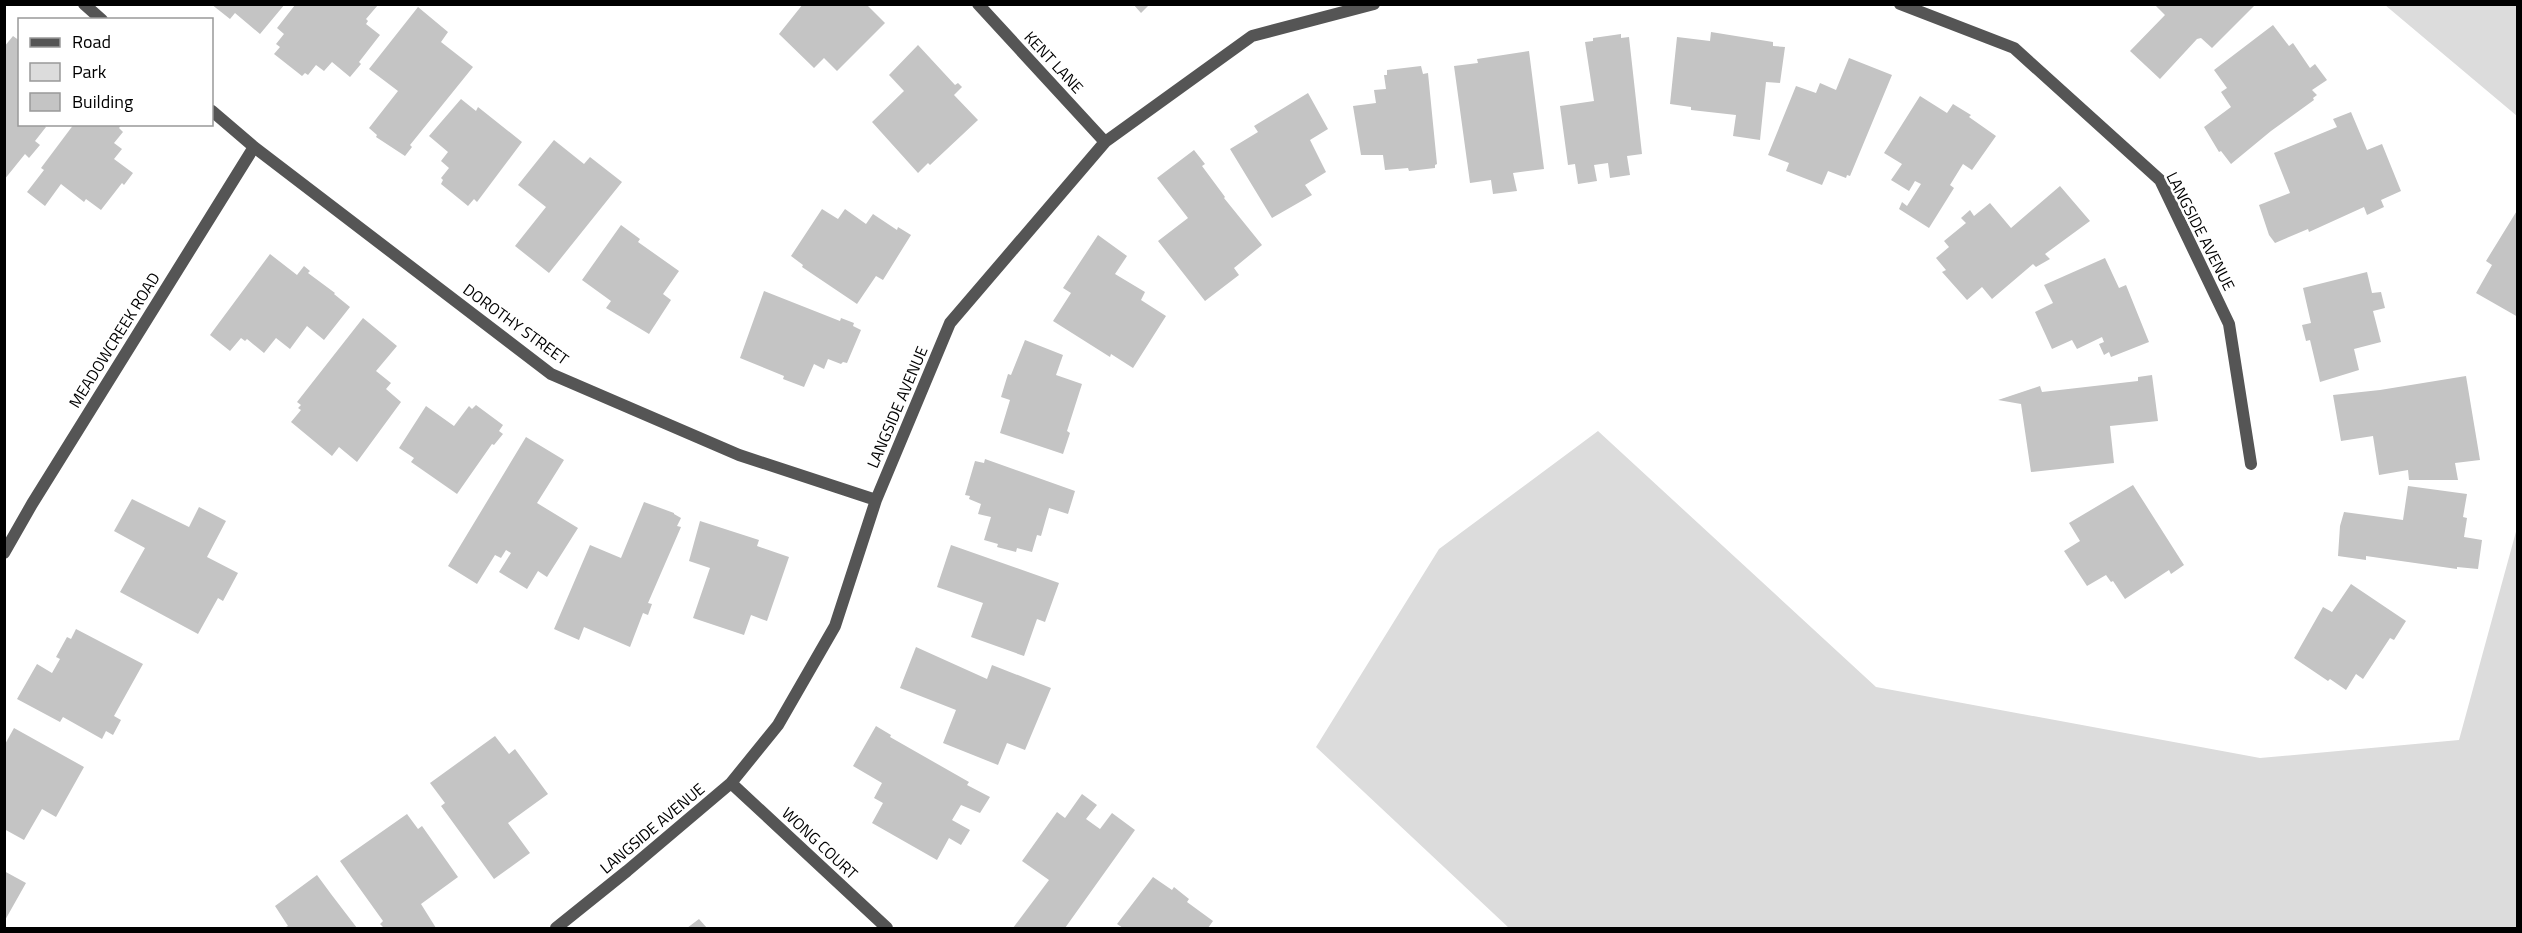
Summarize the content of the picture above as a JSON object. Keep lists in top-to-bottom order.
{
  "streets": {
    "street": [
      "KENT LANE",
      "LANGSIDE AVENUE",
      "DOROTHY STREET",
      "MEADOWCREEK ROAD",
      "WONG COURT"
    ]
  },
  "crossings": [
    ["KENT LANE", "LANGSIDE AVENUE"],
    ["LANGSIDE AVENUE", "DOROTHY STREET"],
    ["LANGSIDE AVENUE", "WONG COURT"],
    ["DOROTHY STREET", "MEADOWCREEK ROAD"]
  ],
  "legend": ["Road", "Park", "Building"]
}
